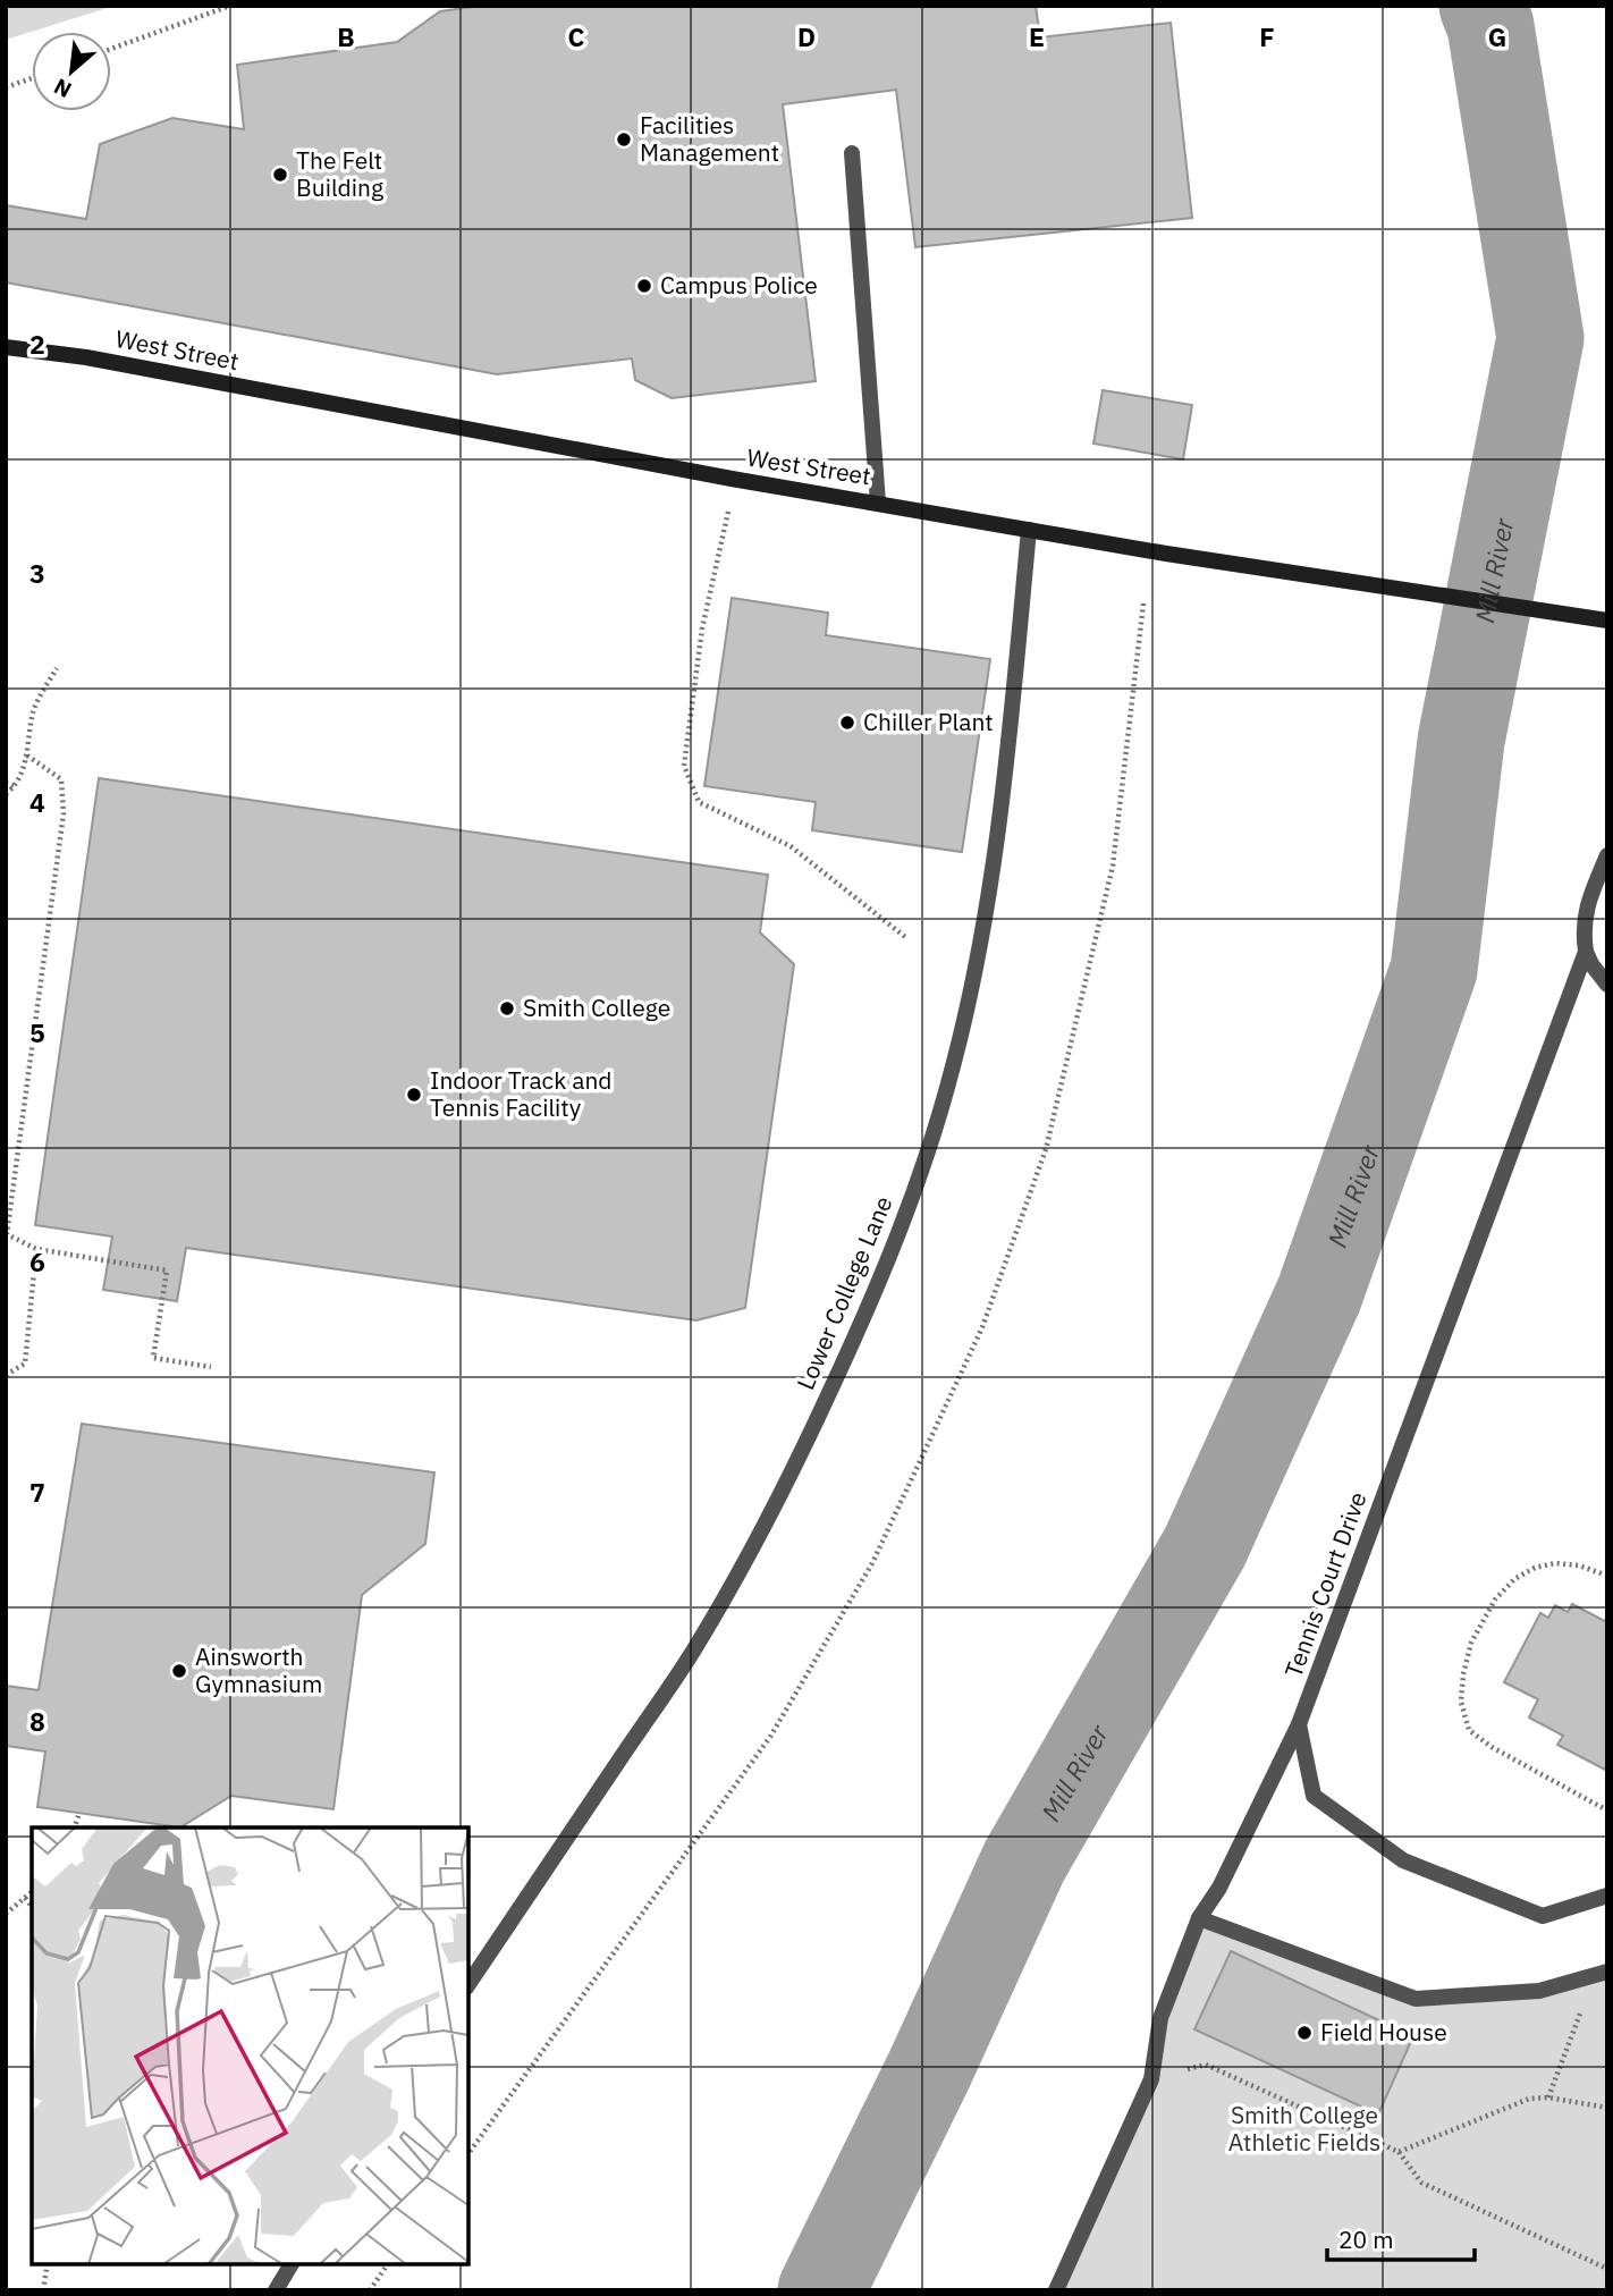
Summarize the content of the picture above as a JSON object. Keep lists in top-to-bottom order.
{
  "streets": {
    "main road": ["West Street"],
    "street": ["Lower College Lane", "Tennis Court Drive"]
  },
  "crossings": [
    ["West Street", "Lower College Lane"]
  ],
  "water": ["Mill River"],
  "parks": ["Smith College Athletic Fields"],
  "places": [
    "Facilities Management",
    "The Felt Building",
    "Campus Police",
    "Chiller Plant",
    "Smith College",
    "Indoor Track and Tennis Facility",
    "Ainsworth Gymnasium",
    "Field House"
  ],
  "scale_bar": "20 m",
  "north": "bottom left",
  "grid": {
    "columns": [
      "B",
      "C",
      "D",
      "E",
      "F",
      "G"
    ],
    "rows": [
      "2",
      "3",
      "4",
      "5",
      "6",
      "7",
      "8"
    ]
  }
}
